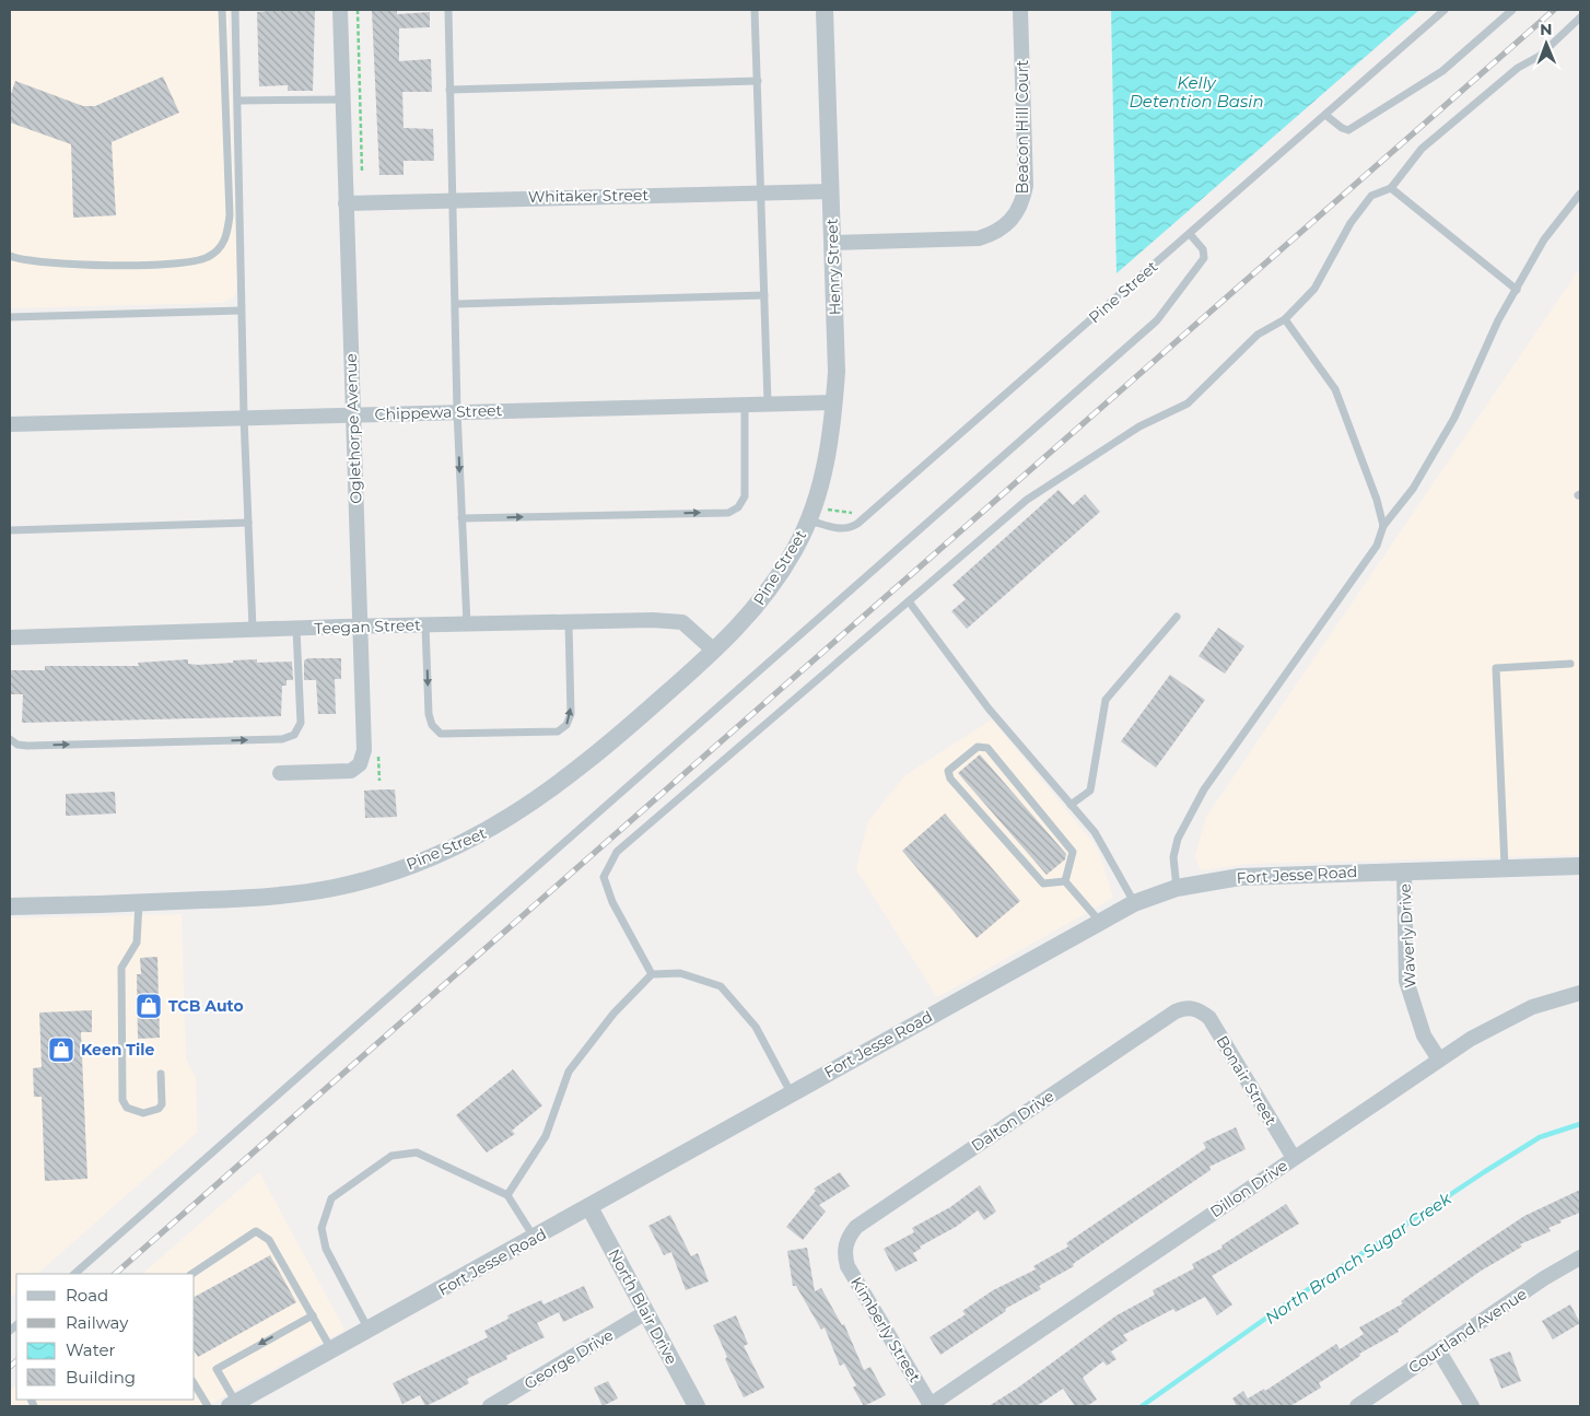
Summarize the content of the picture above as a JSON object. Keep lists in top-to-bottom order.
{
  "streets": {
    "street": [
      "Beacon Hill Court",
      "Whitaker Street",
      "Henry Street",
      "Pine Street",
      "Chippewa Street",
      "Oglethorpe Avenue",
      "Teegan Street",
      "Fort Jesse Road",
      "Waverly Drive",
      "Bonair Street",
      "Dalton Drive",
      "Dillon Drive",
      "North Blair Drive",
      "Kimberly Street",
      "Courtland Avenue",
      "George Drive"
    ]
  },
  "crossings": [
    ["Beacon Hill Court", "Henry Street"],
    ["Whitaker Street", "Henry Street"],
    ["Whitaker Street", "Oglethorpe Avenue"],
    ["Henry Street", "Pine Street"],
    ["Henry Street", "Chippewa Street"],
    ["Pine Street", "Teegan Street"],
    ["Chippewa Street", "Oglethorpe Avenue"],
    ["Oglethorpe Avenue", "Teegan Street"],
    ["Fort Jesse Road", "Waverly Drive"],
    ["Fort Jesse Road", "North Blair Drive"],
    ["Waverly Drive", "Dillon Drive"],
    ["Bonair Street", "Dalton Drive"],
    ["Bonair Street", "Dillon Drive"],
    ["Dalton Drive", "Kimberly Street"],
    ["Dillon Drive", "Kimberly Street"],
    ["North Blair Drive", "George Drive"]
  ],
  "water": ["Kelly Detention Basin", "North Branch Sugar Creek"],
  "places": {
    "shop": ["TCB Auto", "Keen Tile"]
  },
  "legend": [
    "Road",
    "Railway",
    "Water",
    "Building"
  ],
  "north": "top"
}
